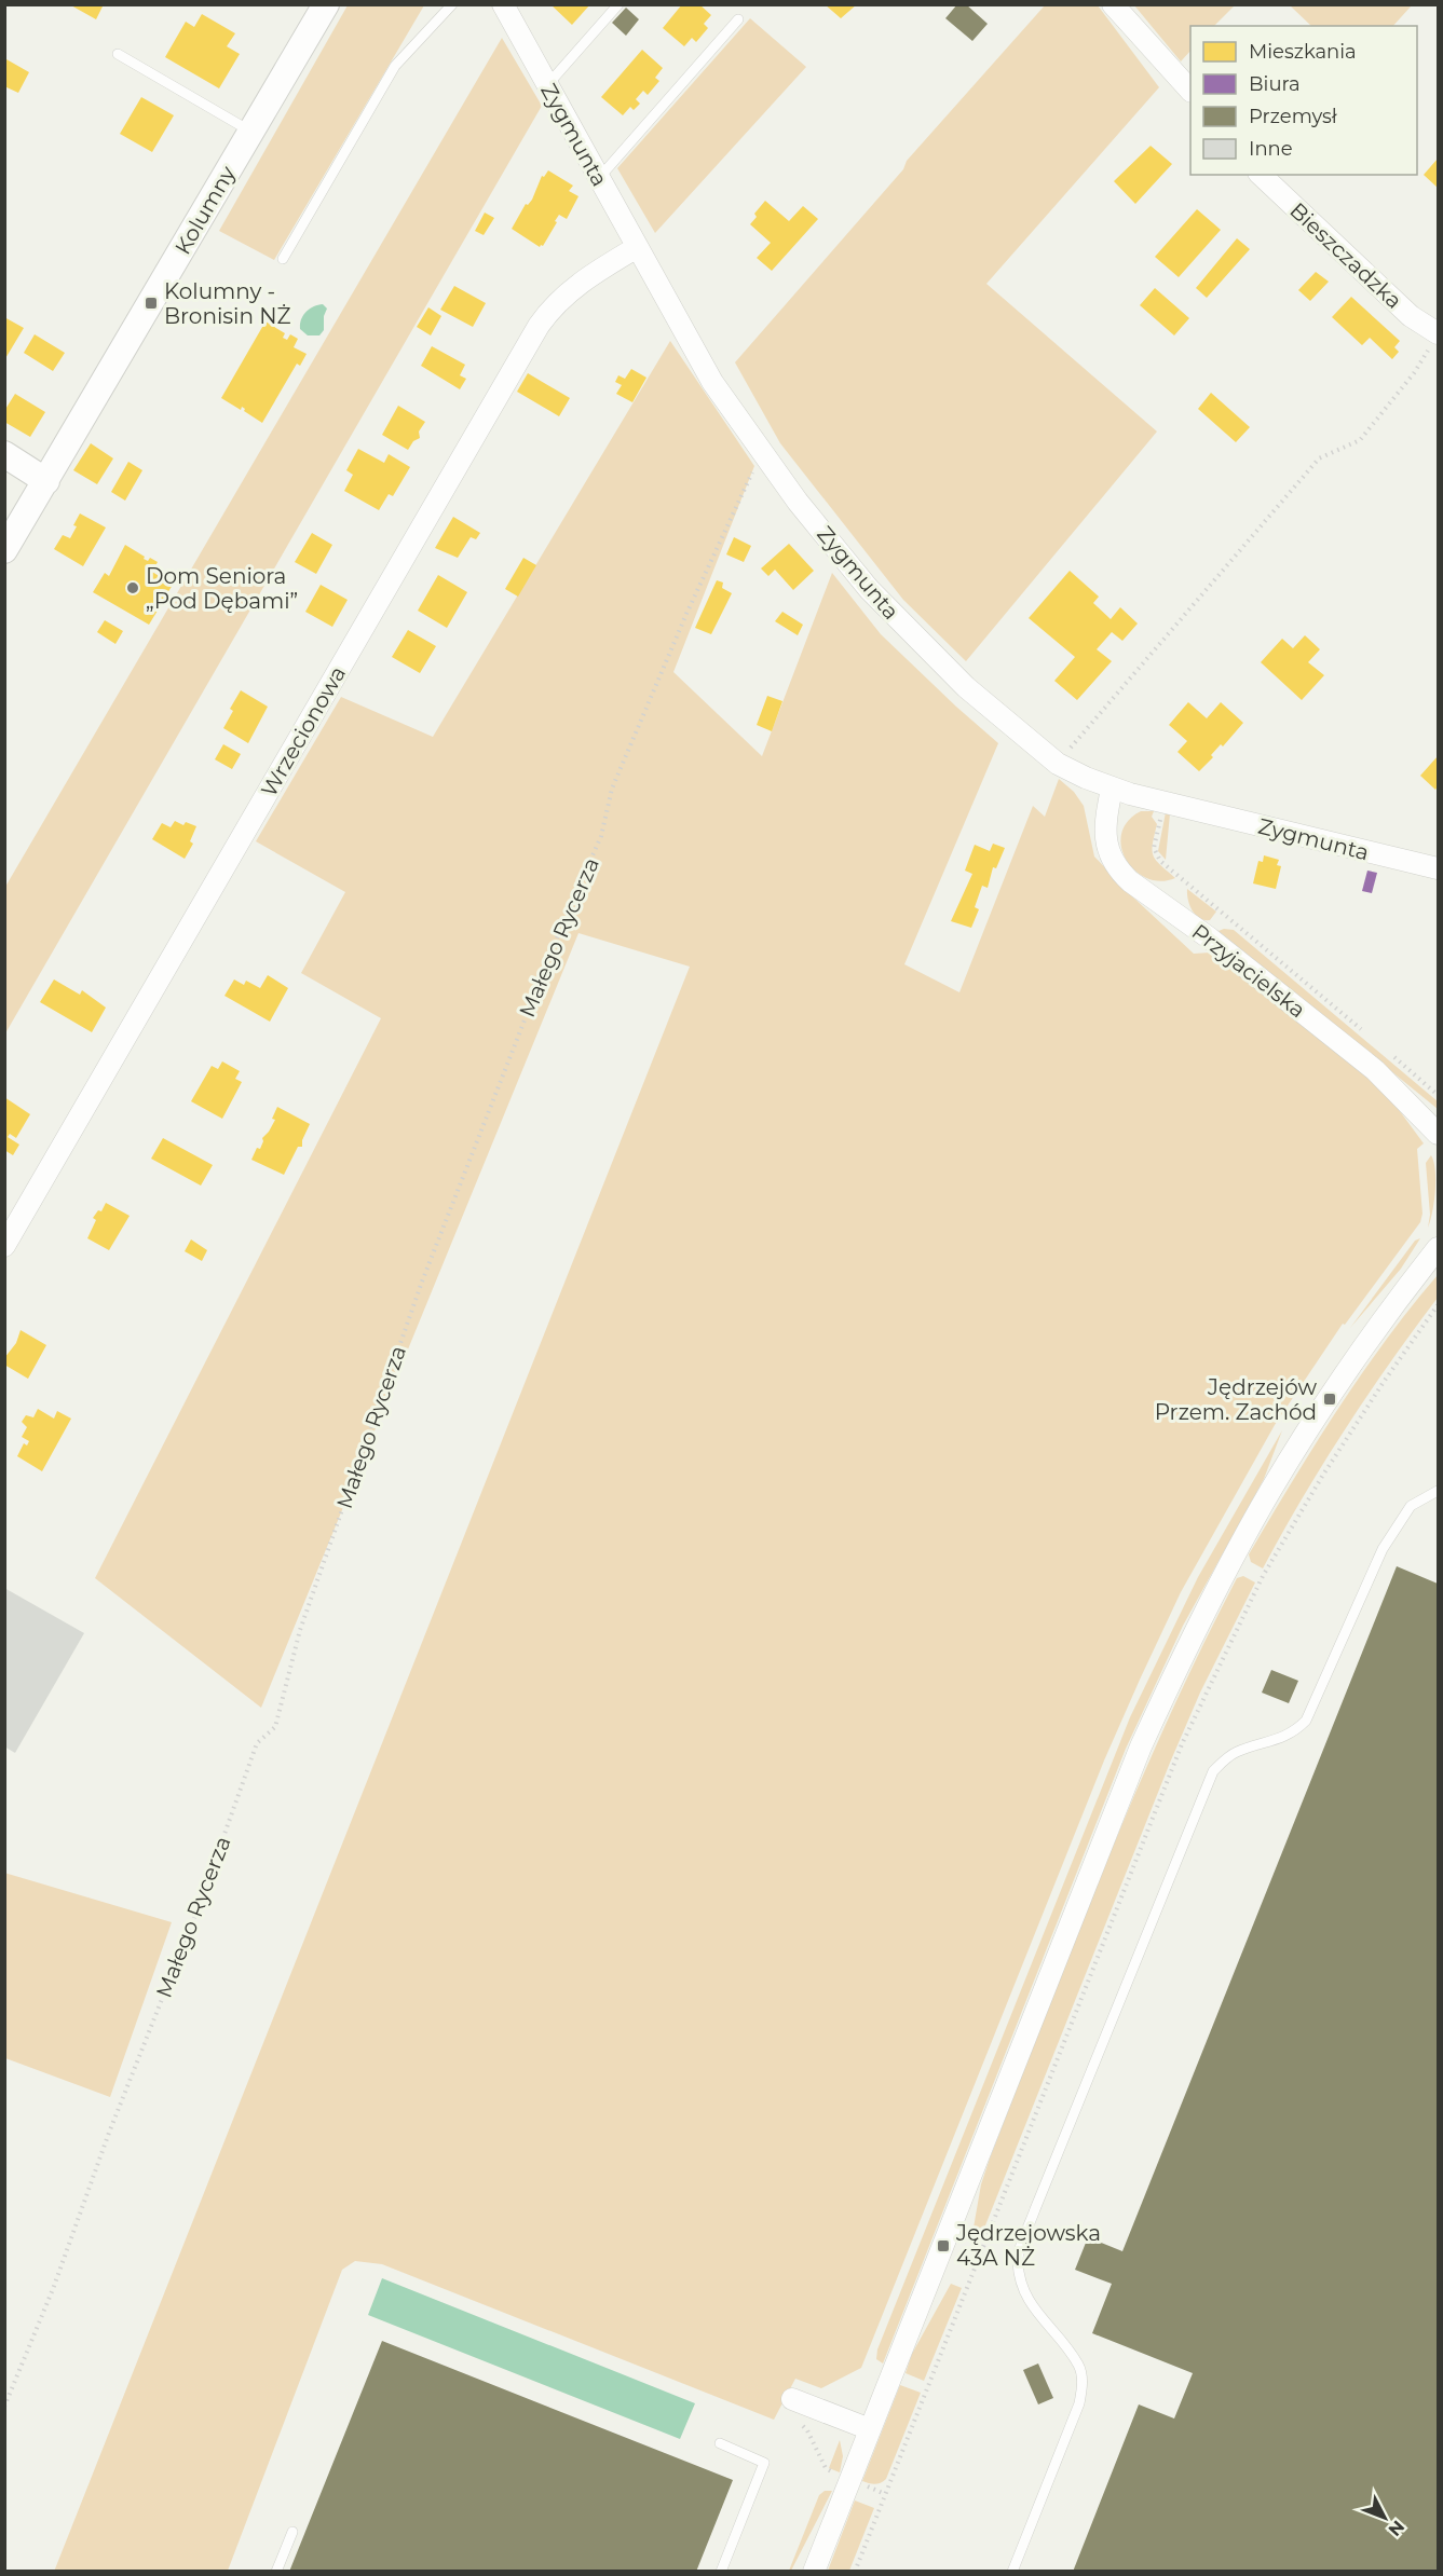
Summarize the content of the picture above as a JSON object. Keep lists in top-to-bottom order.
{
  "streets": {
    "street": [
      "Zygmunta",
      "Kolumny",
      "Bieszczadzka",
      "Wrzecionowa",
      "Przyjacielska"
    ],
    "path": ["Małego Rycerza"]
  },
  "crossings": [
    ["Zygmunta", "Wrzecionowa"],
    ["Zygmunta", "Małego Rycerza"],
    ["Zygmunta", "Przyjacielska"]
  ],
  "places": {
    "transit": ["Kolumny - Bronisin NŻ", "Jędrzejów Przem. Zachód", "Jędrzejowska 43A NŻ"],
    "other": ["Dom Seniora „Pod Dębami”"]
  },
  "legend": [
    "Mieszkania",
    "Biura",
    "Przemysł",
    "Inne"
  ],
  "north": "bottom right"
}
